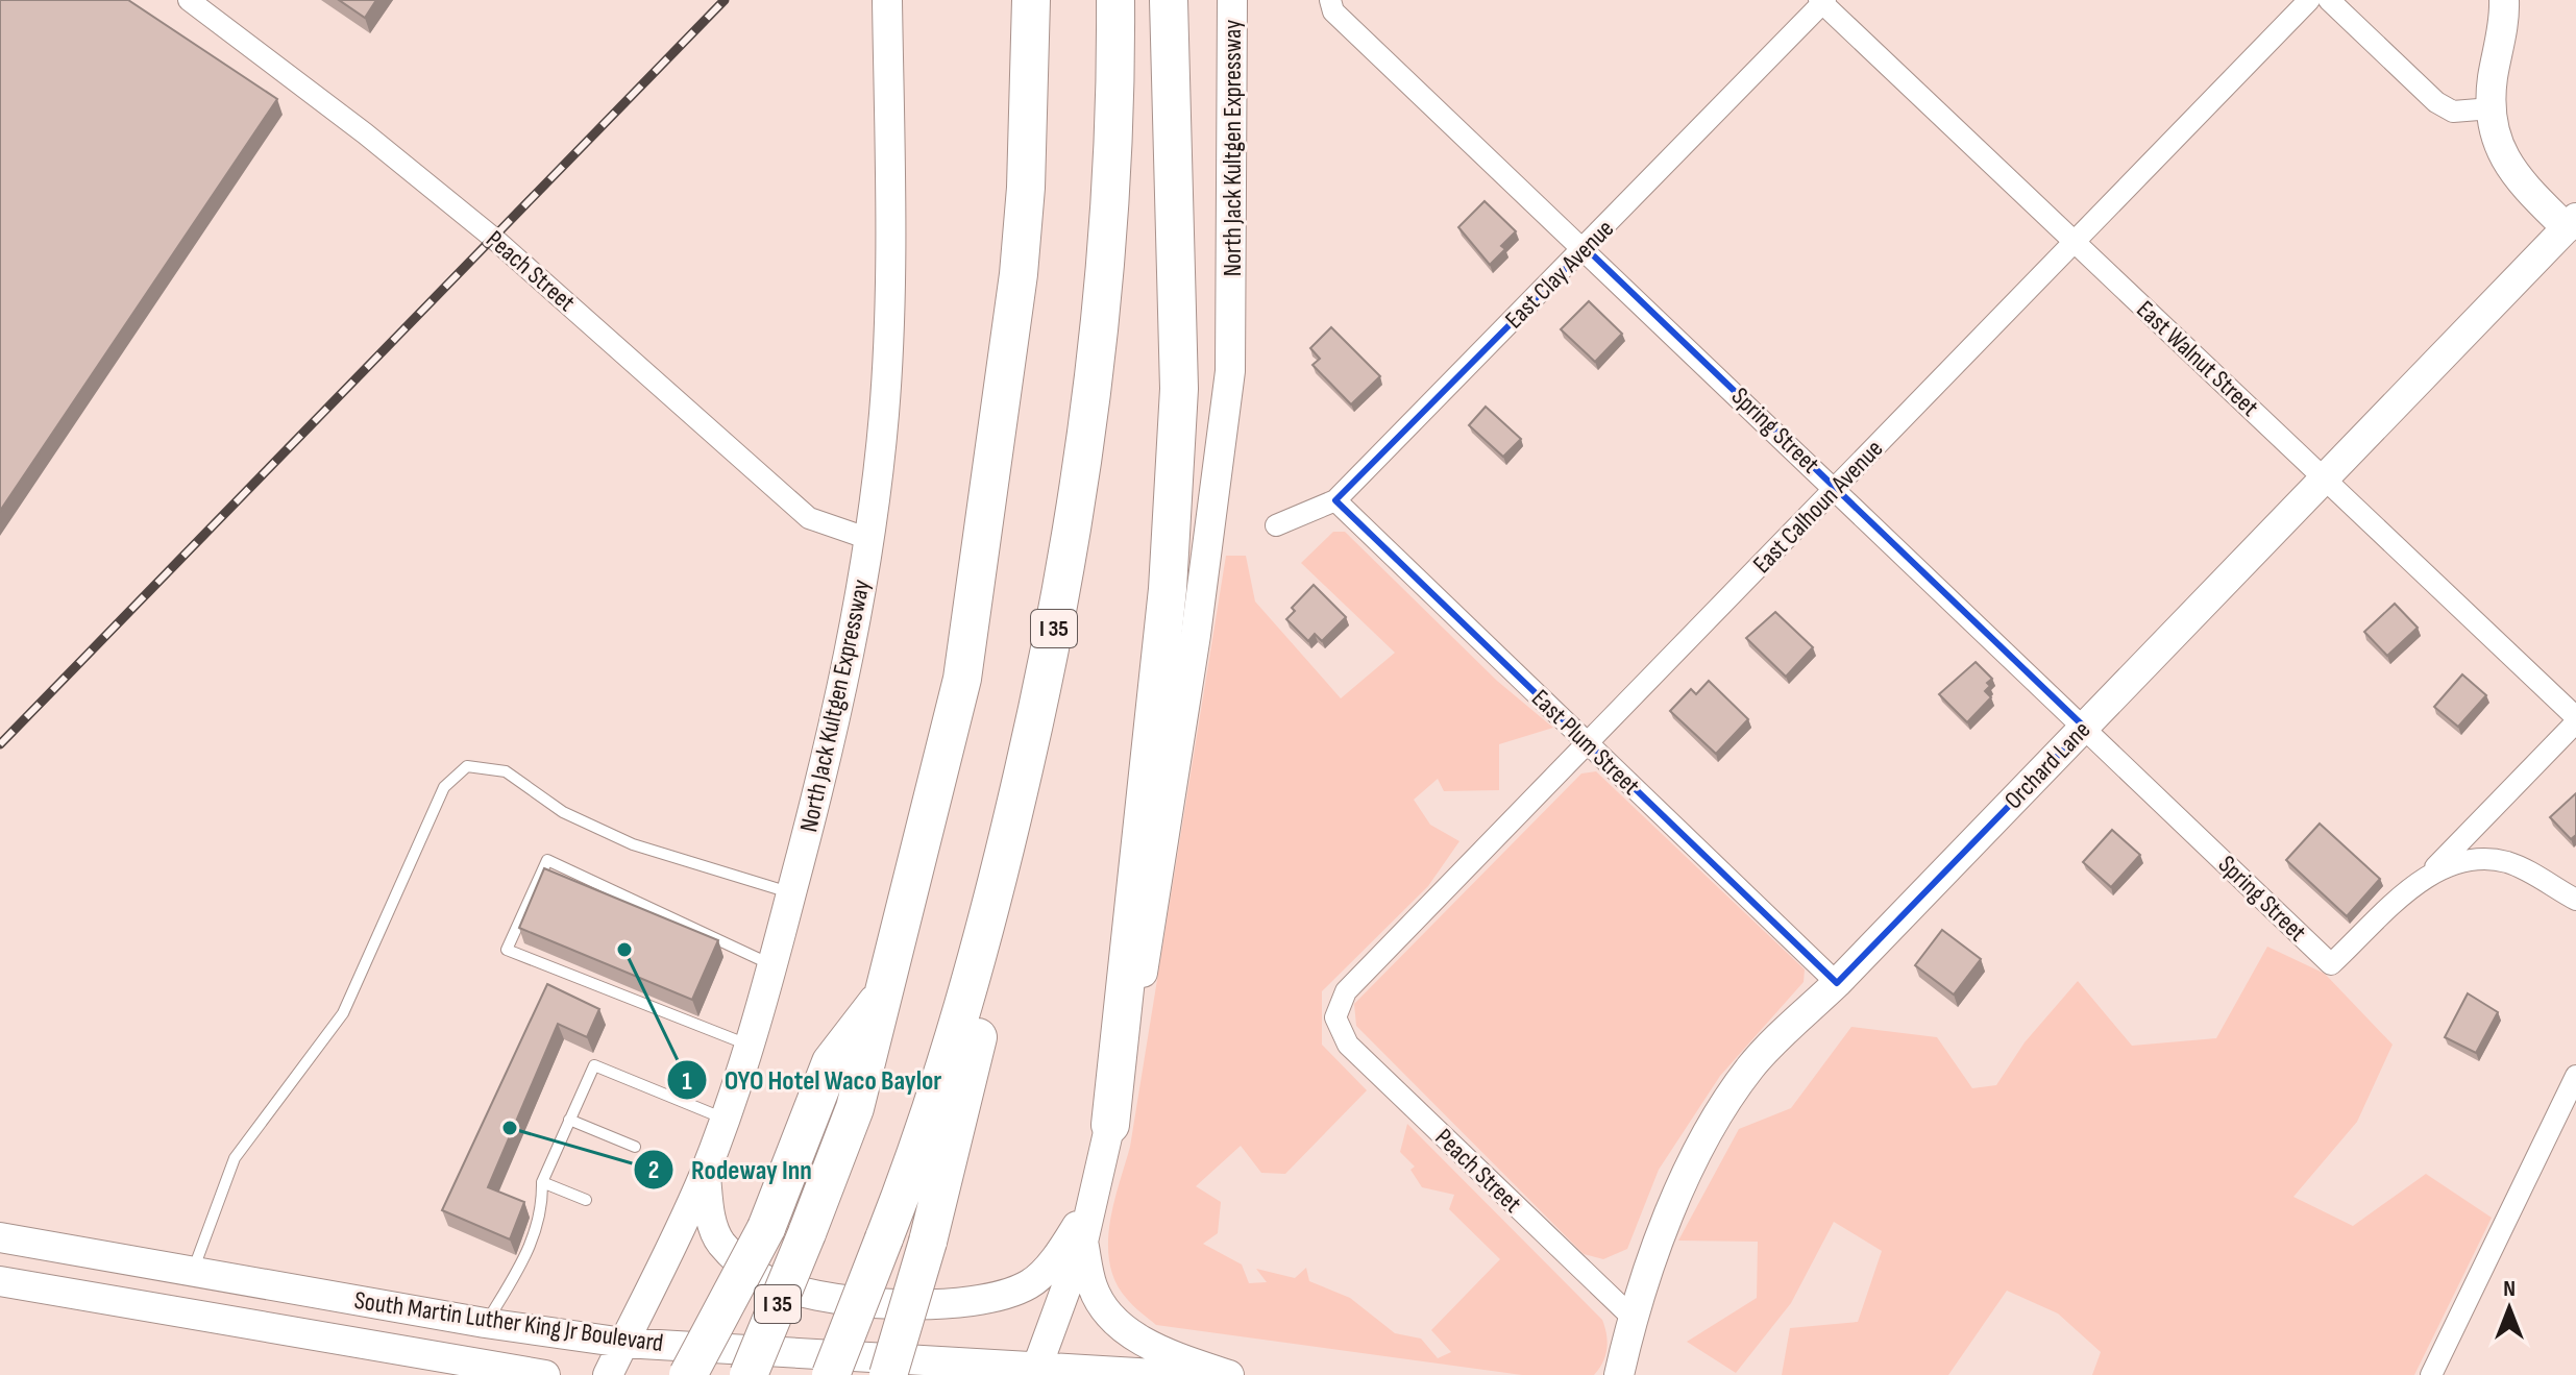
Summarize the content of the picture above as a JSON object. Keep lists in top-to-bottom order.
{
  "streets": {
    "highway": ["I 35"],
    "main road": ["North Jack Kultgen Expressway", "Orchard Lane", "South Martin Luther King Jr Boulevard"],
    "street": [
      "Peach Street",
      "East Clay Avenue",
      "East Walnut Street",
      "Spring Street",
      "East Calhoun Avenue",
      "East Plum Street"
    ]
  },
  "crossings": [
    ["North Jack Kultgen Expressway", "Peach Street"],
    ["North Jack Kultgen Expressway", "South Martin Luther King Jr Boulevard"],
    ["Peach Street", "East Calhoun Avenue"],
    ["Peach Street", "Orchard Lane"],
    ["East Clay Avenue", "East Walnut Street"],
    ["East Clay Avenue", "Spring Street"],
    ["East Clay Avenue", "East Plum Street"],
    ["East Walnut Street", "East Calhoun Avenue"],
    ["East Walnut Street", "Orchard Lane"],
    ["Spring Street", "East Calhoun Avenue"],
    ["Spring Street", "Orchard Lane"],
    ["East Calhoun Avenue", "East Plum Street"],
    ["East Plum Street", "Orchard Lane"]
  ],
  "places": ["OYO Hotel Waco Baylor", "Rodeway Inn"],
  "north": "top"
}
